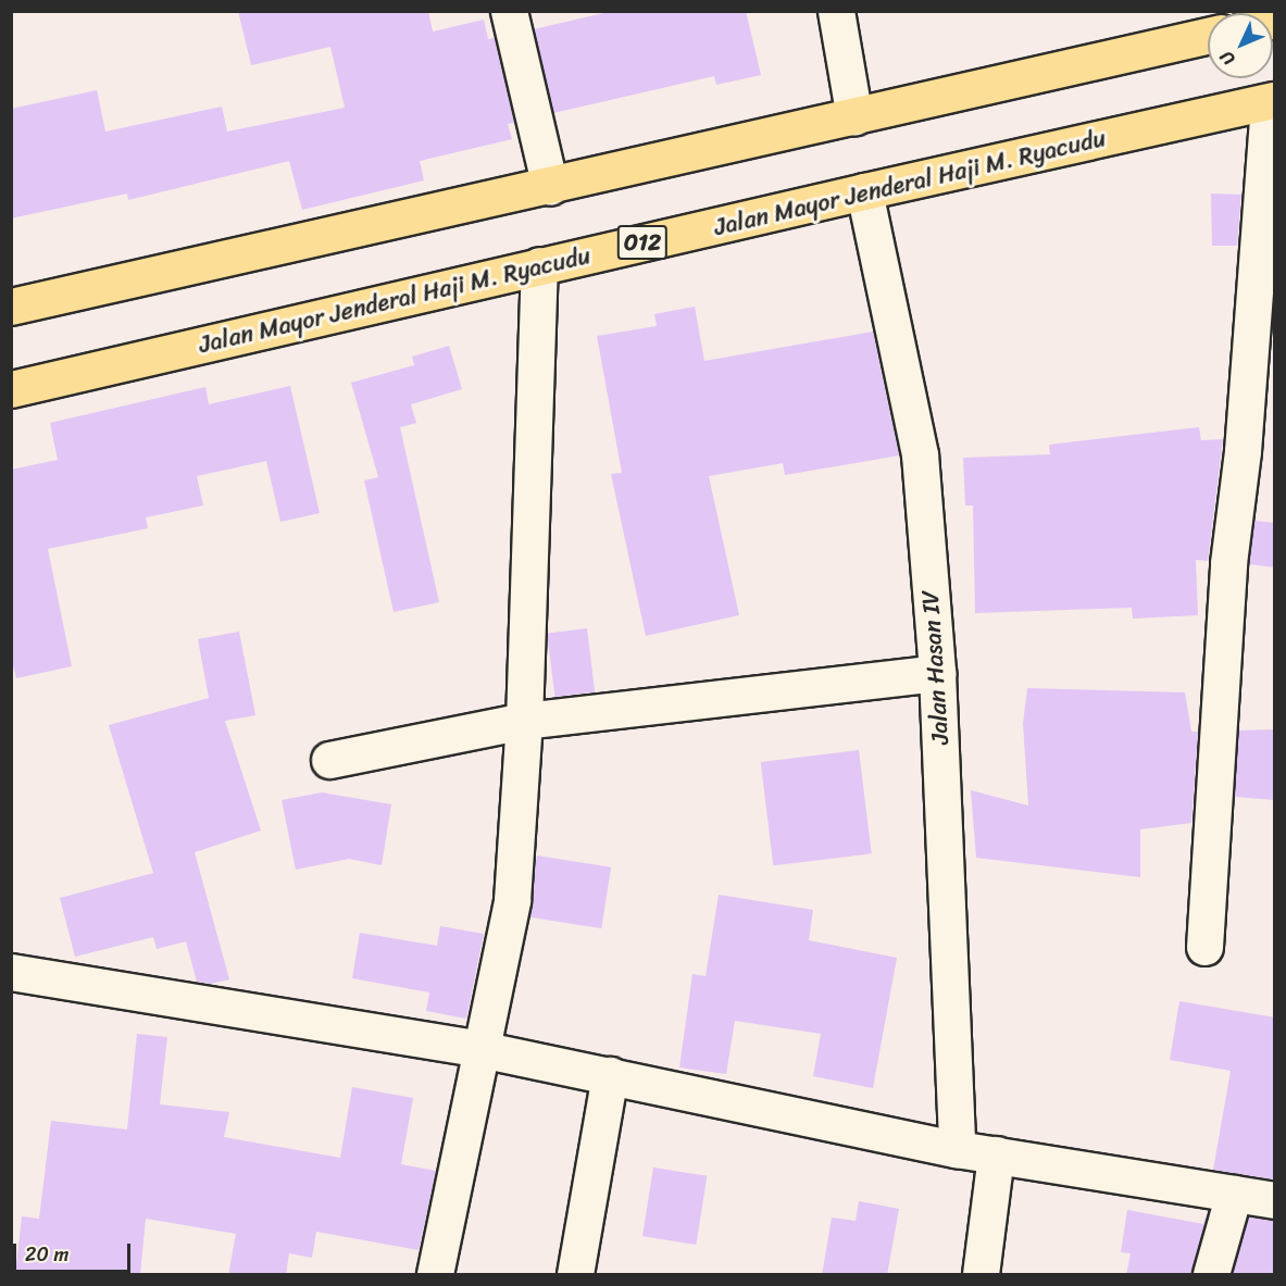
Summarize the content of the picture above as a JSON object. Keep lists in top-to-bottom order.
{
  "streets": {
    "main road": ["Jalan Mayor Jenderal Haji M. Ryacudu", "012"],
    "street": ["Jalan Hasan IV"]
  },
  "crossings": [
    ["Jalan Mayor Jenderal Haji M. Ryacudu", "Jalan Hasan IV"]
  ],
  "scale_bar": "20 m",
  "north": "bottom left"
}
